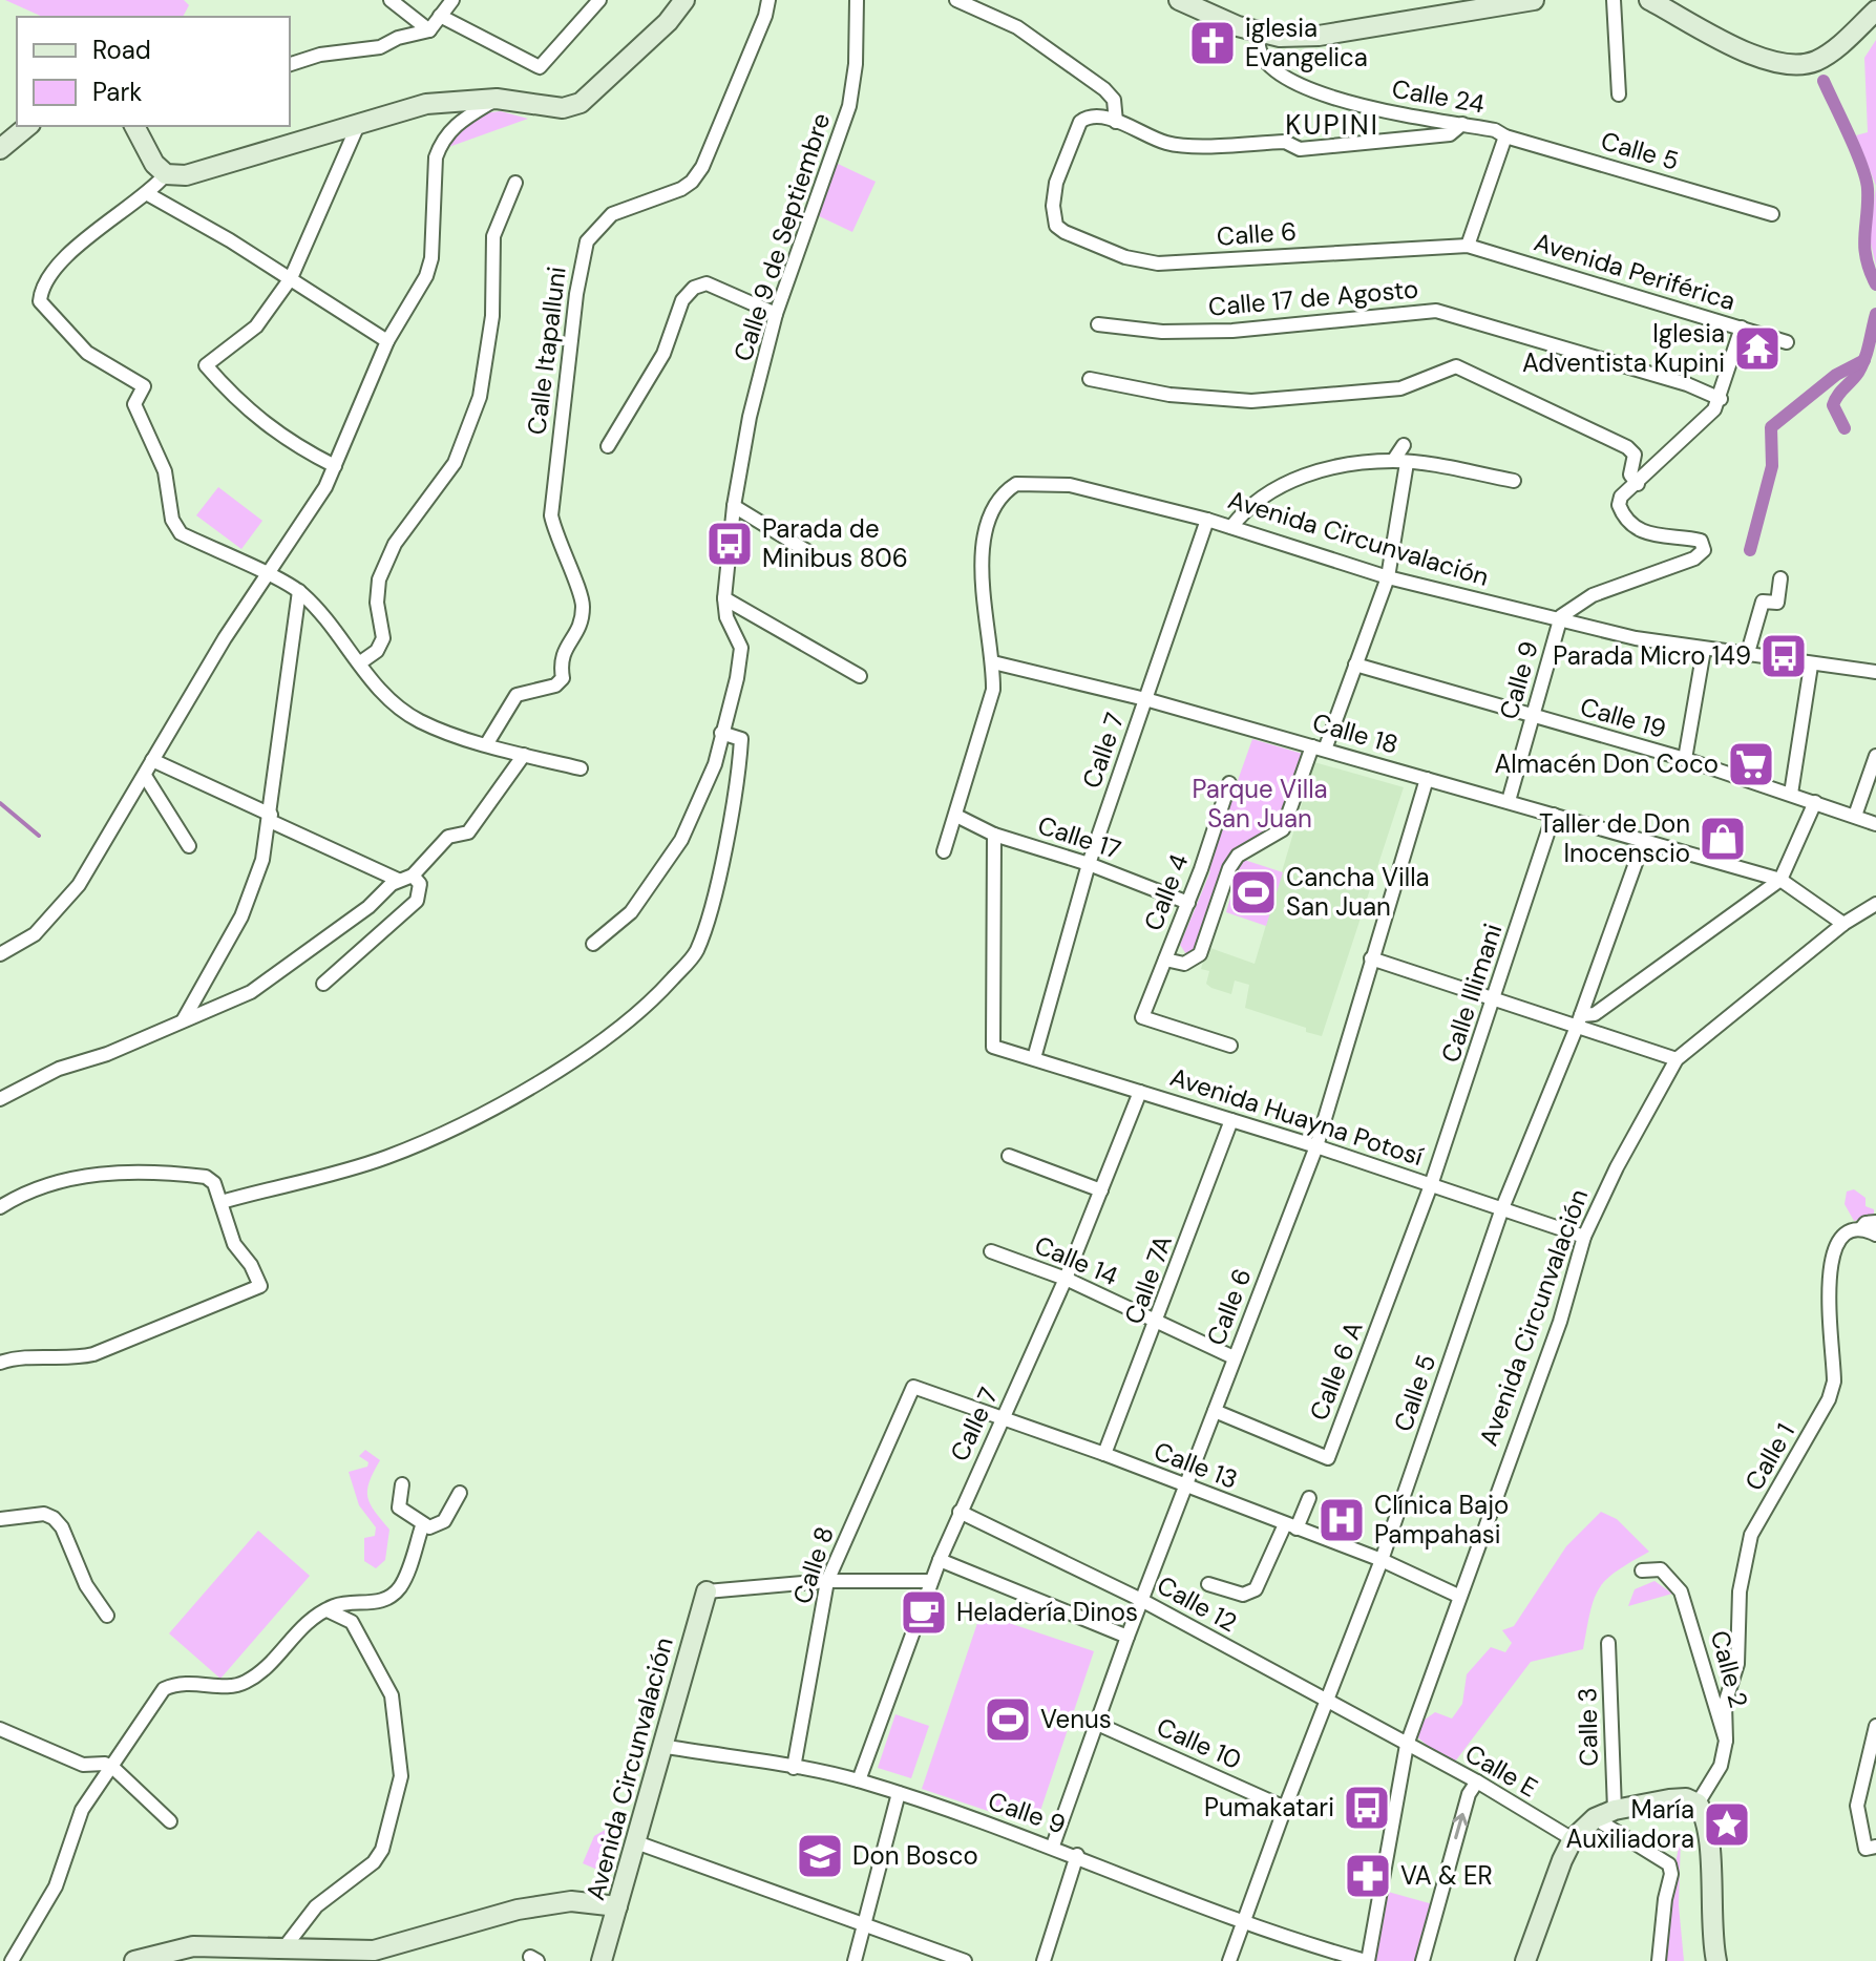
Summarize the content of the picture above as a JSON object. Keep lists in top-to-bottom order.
{
  "streets": {
    "main road": ["Avenida Circunvalación"],
    "street": [
      "Calle 24",
      "Calle 5",
      "Calle 6",
      "Calle 9 de Septiembre",
      "Avenida Periférica",
      "Calle 17 de Agosto",
      "Calle Itapalluni",
      "Calle 9",
      "Calle 19",
      "Calle 18",
      "Calle 7",
      "Calle 17",
      "Calle 4",
      "Calle Illimani",
      "Avenida Huayna Potosí",
      "Calle 14",
      "Calle 7A",
      "Calle 6 A",
      "Calle 1",
      "Calle 13",
      "Calle 8",
      "Calle 12",
      "Calle 2",
      "Calle 3",
      "Calle 10",
      "Calle E"
    ]
  },
  "crossings": [
    ["Calle 24", "Calle 5"],
    ["Calle 5", "Calle 9"],
    ["Calle 5", "Calle 18"],
    ["Calle 5", "Avenida Huayna Potosí"],
    ["Calle 5", "Calle 13"],
    ["Calle 5", "Calle 12"],
    ["Calle 5", "Calle 10"],
    ["Calle 6", "Avenida Periférica"],
    ["Calle 6", "Calle 9"],
    ["Calle 6", "Calle 18"],
    ["Calle 6", "Avenida Huayna Potosí"],
    ["Calle 6", "Calle 14"],
    ["Calle 6", "Calle 6 A"],
    ["Calle 6", "Calle 13"],
    ["Calle 6", "Calle 12"],
    ["Calle 6", "Calle 10"],
    ["Avenida Circunvalación", "Calle 9"],
    ["Avenida Circunvalación", "Calle 18"],
    ["Avenida Circunvalación", "Avenida Huayna Potosí"],
    ["Avenida Circunvalación", "Calle 13"],
    ["Avenida Circunvalación", "Calle 12"],
    ["Avenida Circunvalación", "Calle E"],
    ["Calle 9", "Calle 19"],
    ["Calle 9", "Calle 18"],
    ["Calle 9", "Calle 7"],
    ["Calle 9", "Calle 8"],
    ["Calle 18", "Calle 7"],
    ["Calle 18", "Calle Illimani"],
    ["Calle 7", "Calle 17"],
    ["Calle 7", "Avenida Huayna Potosí"],
    ["Calle 7", "Calle 14"],
    ["Calle 7", "Calle 13"],
    ["Calle 7", "Calle 12"],
    ["Calle 17", "Calle 4"],
    ["Calle 17", "Avenida Huayna Potosí"],
    ["Calle Illimani", "Avenida Huayna Potosí"],
    ["Calle Illimani", "Calle 6 A"],
    ["Avenida Huayna Potosí", "Calle 7A"],
    ["Avenida Huayna Potosí", "Calle 6 A"],
    ["Calle 14", "Calle 7A"],
    ["Calle 7A", "Calle 13"],
    ["Calle 1", "Calle 2"],
    ["Calle 13", "Calle 8"],
    ["Calle 12", "Calle E"]
  ],
  "districts": ["KUPINI"],
  "parks": ["Parque Villa San Juan"],
  "places": {
    "church": ["iglesia Evangelica"],
    "temple": ["Iglesia Adventista Kupini"],
    "bus stop": ["Parada de Minibus 806", "Parada Micro 149", "Pumakatari"],
    "supermarket": ["Almacén Don Coco"],
    "shop": ["Taller de Don Inocenscio"],
    "sports": ["Cancha Villa San Juan", "Venus"],
    "hospital": ["Clínica Bajo Pampahasi"],
    "cafe": ["Heladería Dinos"],
    "place": ["María Auxiliadora"],
    "school or university": ["Don Bosco"],
    "pharmacy": ["VA & ER"]
  },
  "legend": ["Road", "Park"]
}
